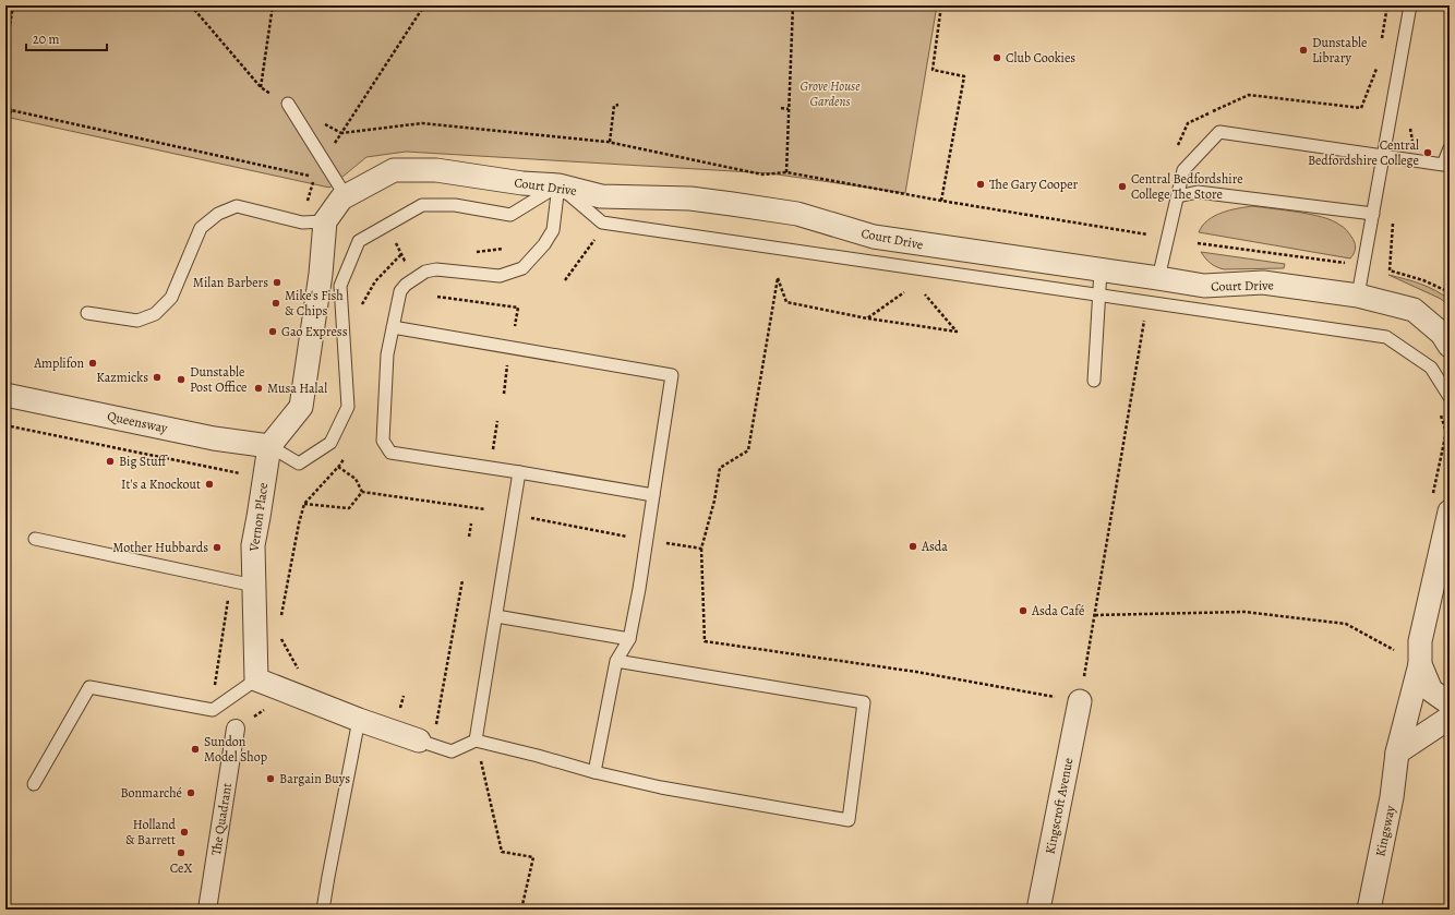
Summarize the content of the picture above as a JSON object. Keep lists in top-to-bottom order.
{
  "streets": {
    "street": [
      "Court Drive",
      "Queensway",
      "Vernon Place",
      "Kingscroft Avenue",
      "The Quadrant",
      "Kingsway"
    ]
  },
  "crossings": [
    ["Queensway", "Vernon Place"]
  ],
  "parks": ["Grove House Gardens"],
  "places": [
    "Dunstable Library",
    "Club Cookies",
    "Central Bedfordshire College",
    "The Gary Cooper",
    "Central Bedfordshire College The Store",
    "Milan Barbers",
    "Mike's Fish & Chips",
    "Gao Express",
    "Amplifon",
    "Kazmicks",
    "Dunstable Post Office",
    "Musa Halal",
    "Big Stuff",
    "It's a Knockout",
    "Asda",
    "Mother Hubbards",
    "Asda Café",
    "Sundon Model Shop",
    "Bargain Buys",
    "Bonmarché",
    "Holland & Barrett",
    "CeX"
  ],
  "scale_bar": "20 m"
}
